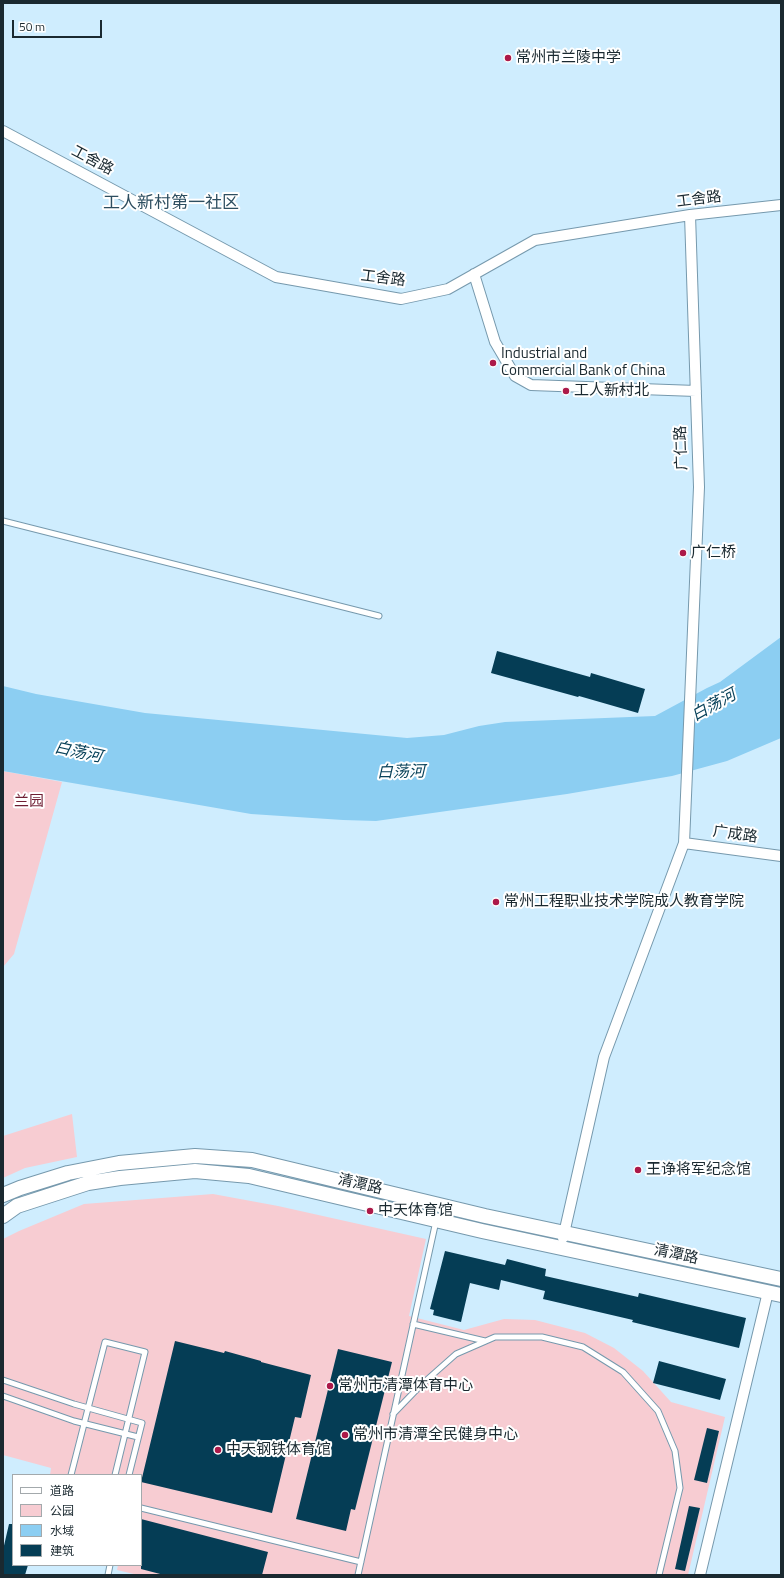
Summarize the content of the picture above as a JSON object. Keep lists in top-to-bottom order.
{
  "streets": {
    "main road": ["清潭路"],
    "street": ["工舍路", "广仁路", "广成路"]
  },
  "crossings": [
    ["工舍路", "广仁路"],
    ["广仁路", "广成路"]
  ],
  "districts": ["工人新村第一社区"],
  "water": ["白荡河"],
  "parks": ["兰园"],
  "places": [
    "常州市兰陵中学",
    "Industrial and Commercial Bank of China",
    "工人新村北",
    "广仁桥",
    "常州工程职业技术学院成人教育学院",
    "王诤将军纪念馆",
    "中天体育馆",
    "常州市清潭体育中心",
    "常州市清潭全民健身中心",
    "中天钢铁体育馆"
  ],
  "legend": [
    "道路",
    "公园",
    "水域",
    "建筑"
  ],
  "scale_bar": "50 m"
}
